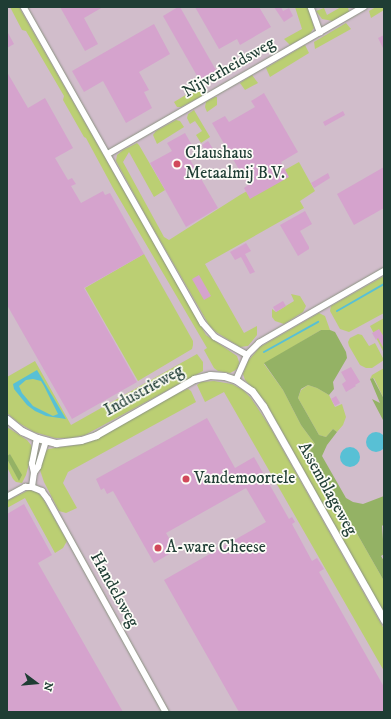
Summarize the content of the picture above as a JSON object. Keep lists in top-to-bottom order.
{
  "streets": {
    "street": [
      "Nijverheidsweg",
      "Industrieweg",
      "Assemblageweg",
      "Handelsweg"
    ]
  },
  "crossings": [
    ["Industrieweg", "Assemblageweg"]
  ],
  "places": ["Claushaus Metaalmij B.V.", "Vandemoortele", "A-ware Cheese"],
  "north": "right"
}
